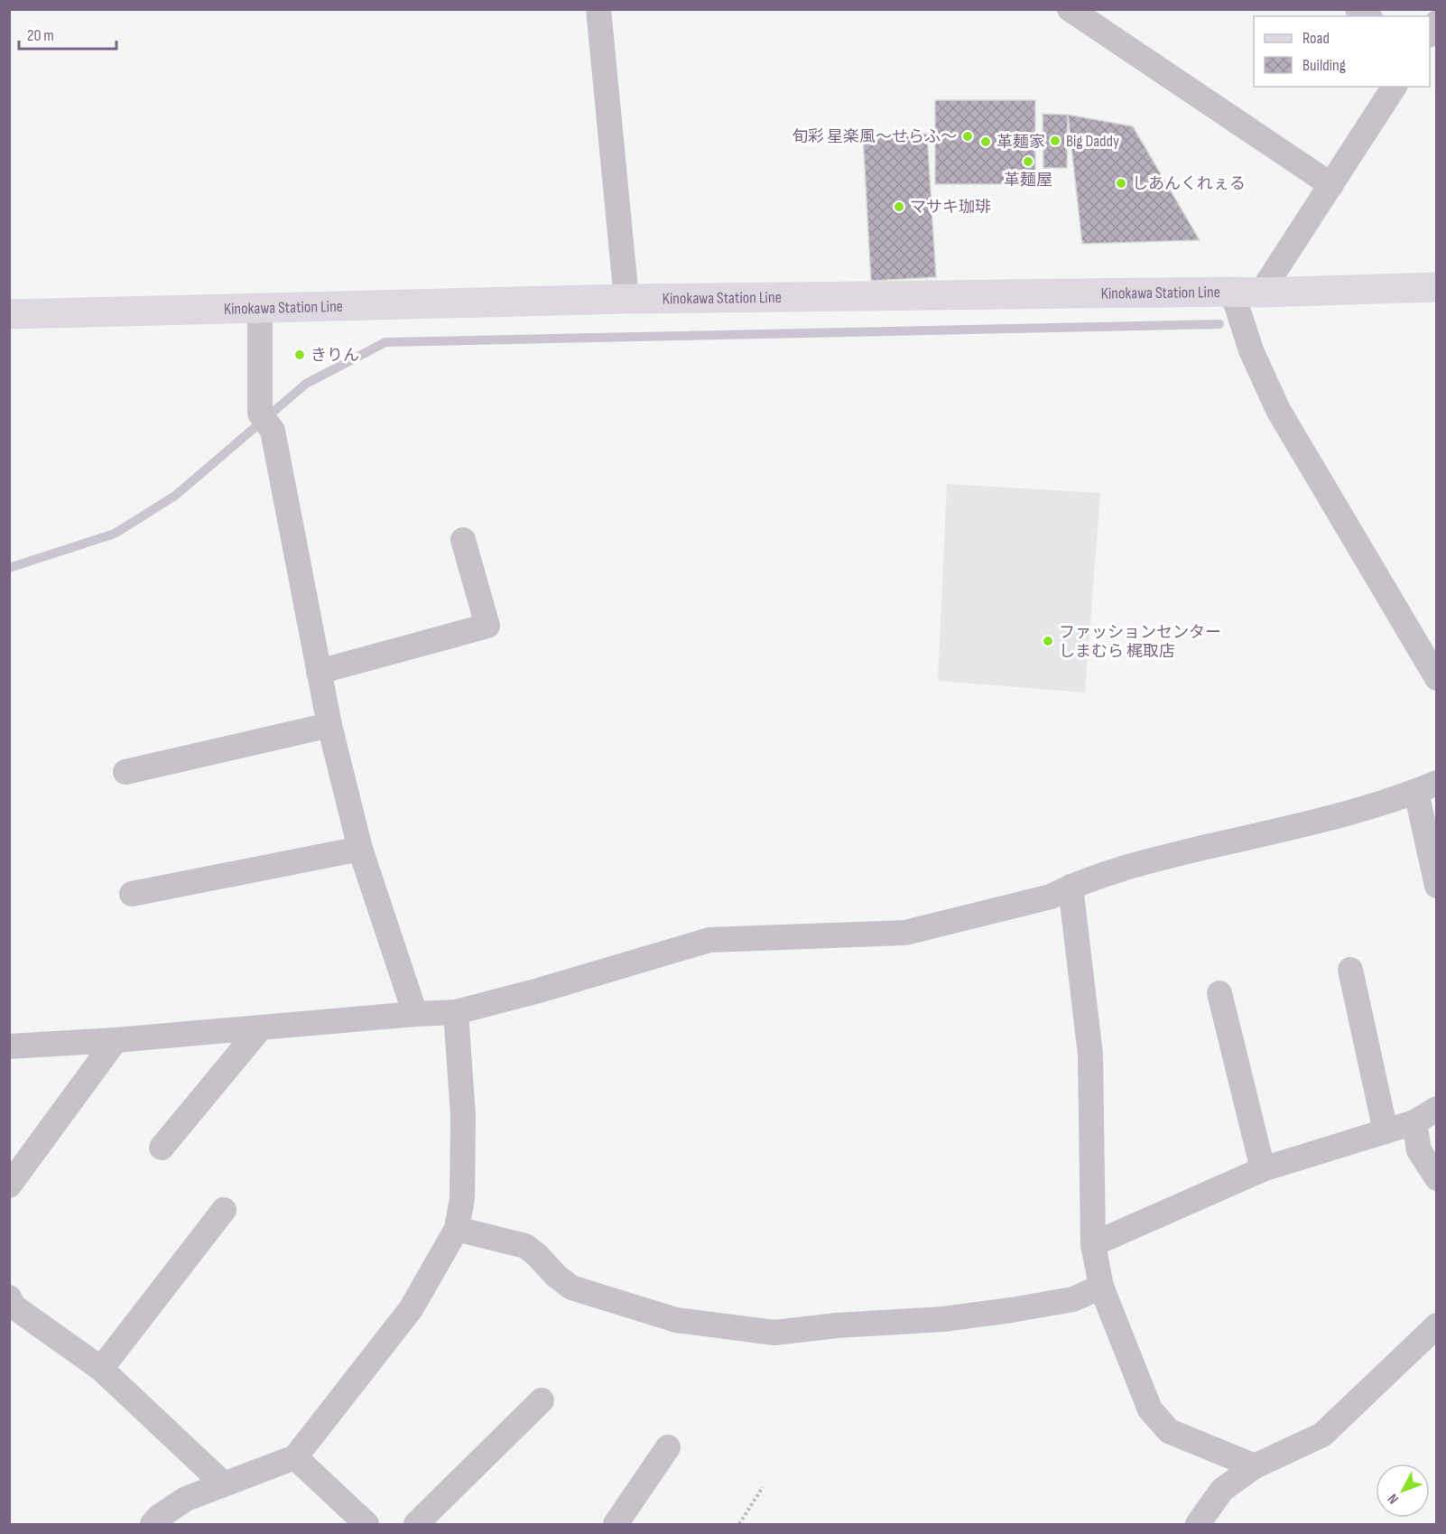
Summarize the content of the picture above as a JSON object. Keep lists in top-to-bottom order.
{
  "streets": {
    "main road": ["Kinokawa Station Line"]
  },
  "places": [
    "旬彩 星楽風～せらふ～",
    "Big Daddy",
    "革麺家",
    "革麺屋",
    "しあんくれぇる",
    "マサキ珈琲",
    "きりん",
    "ファッションセンター しまむら 梶取店"
  ],
  "legend": ["Road", "Building"],
  "scale_bar": "20 m",
  "north": "bottom left"
}
